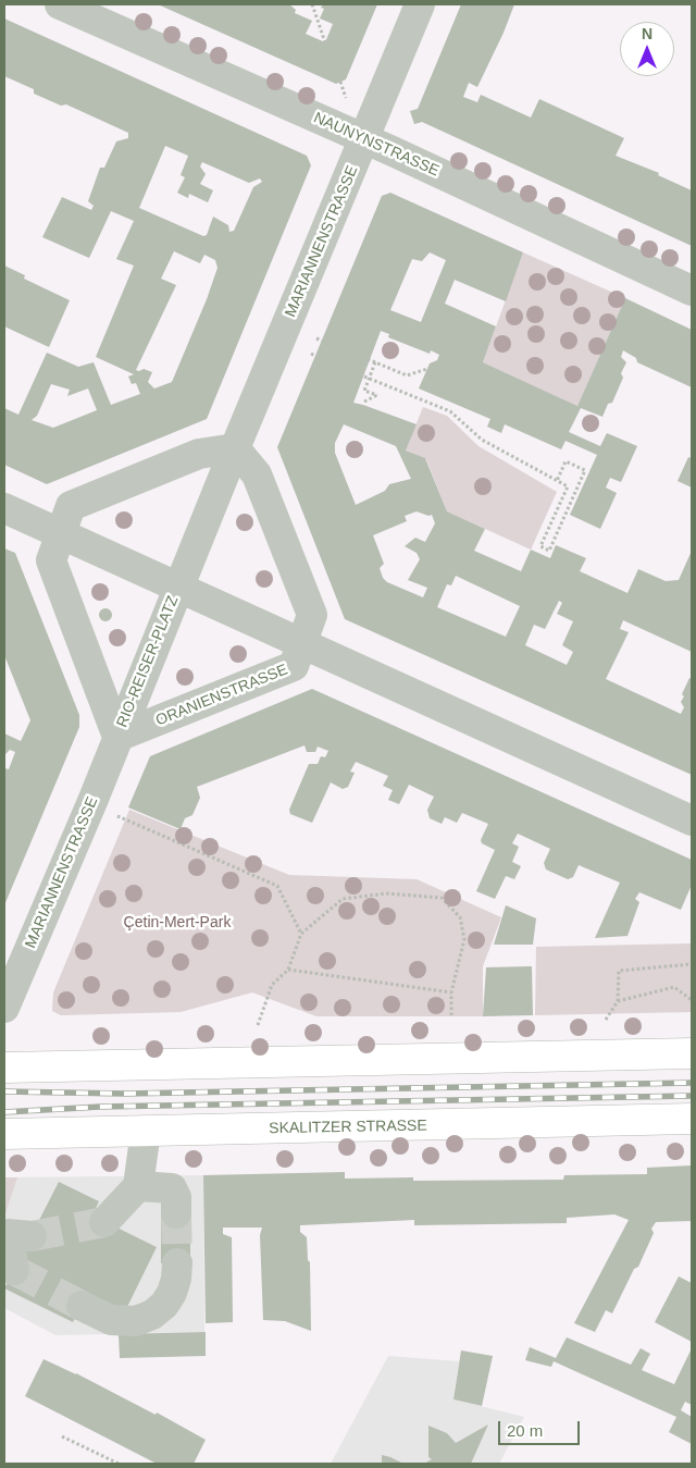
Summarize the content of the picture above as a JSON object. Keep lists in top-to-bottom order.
{
  "streets": {
    "main road": ["SKALITZER STRASSE"],
    "street": [
      "NAUNYNSTRASSE",
      "MARIANNENSTRASSE",
      "RIO-REISER-PLATZ",
      "ORANIENSTRASSE"
    ]
  },
  "crossings": [
    ["NAUNYNSTRASSE", "MARIANNENSTRASSE"],
    ["MARIANNENSTRASSE", "RIO-REISER-PLATZ"],
    ["MARIANNENSTRASSE", "ORANIENSTRASSE"],
    ["RIO-REISER-PLATZ", "ORANIENSTRASSE"]
  ],
  "parks": ["Çetin-Mert-Park"],
  "scale_bar": "20 m",
  "north": "top"
}
